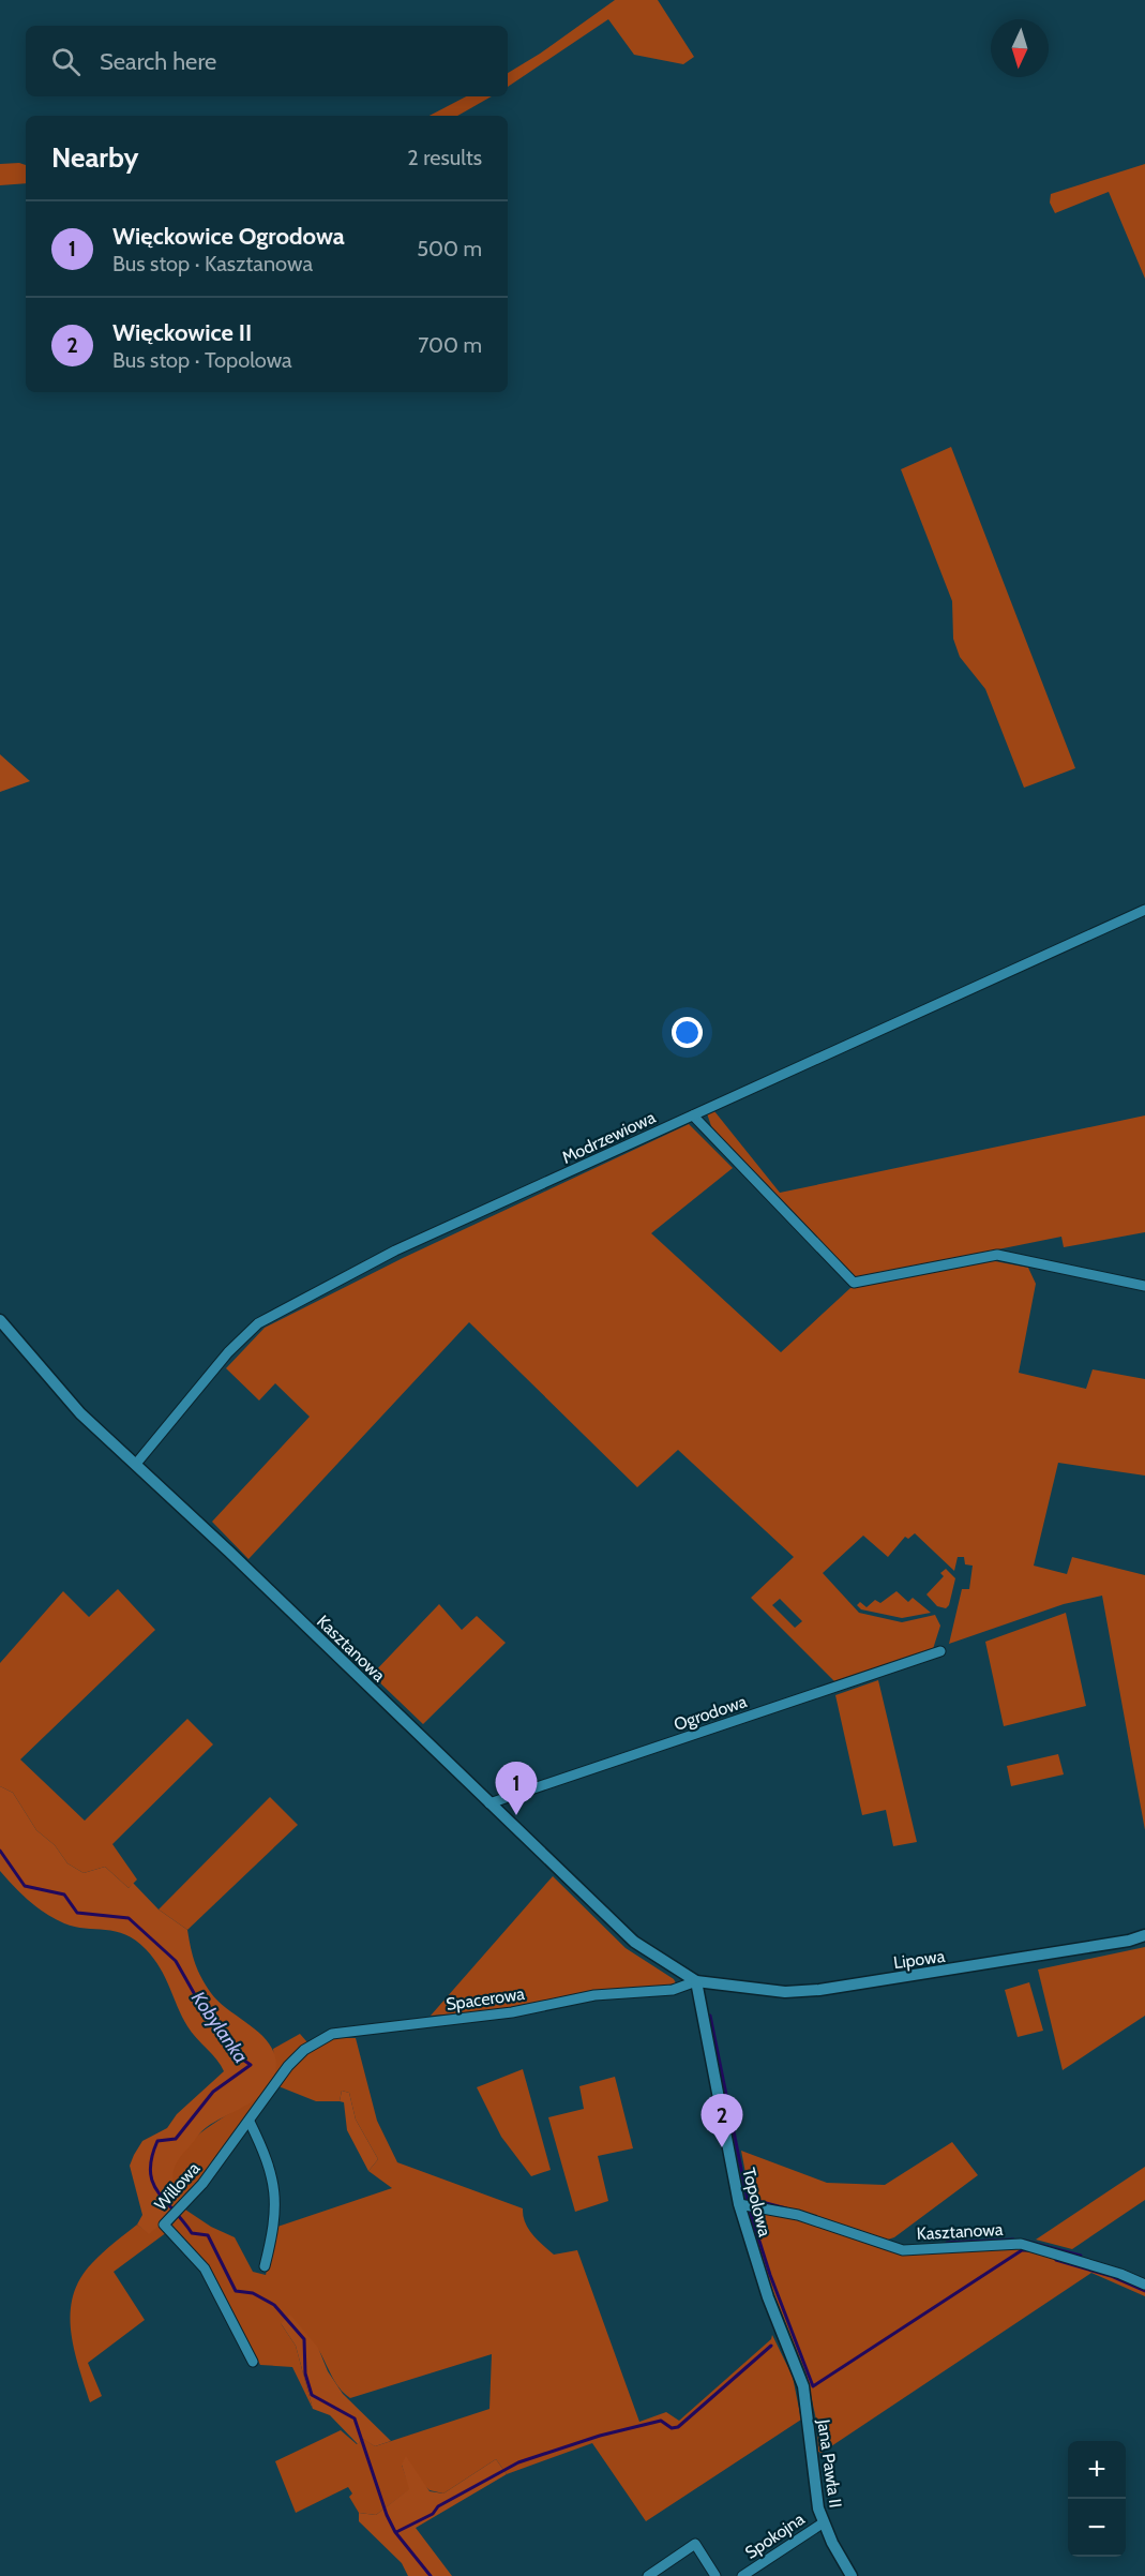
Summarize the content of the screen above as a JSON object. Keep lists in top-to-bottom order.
{
  "streets": {
    "street": [
      "Modrzewiowa",
      "Kasztanowa",
      "Ogrodowa",
      "Lipowa",
      "Spacerowa",
      "Willowa",
      "Topolowa",
      "Jana Pawła II",
      "Spokojna"
    ]
  },
  "crossings": [
    ["Modrzewiowa", "Kasztanowa"],
    ["Kasztanowa", "Ogrodowa"],
    ["Kasztanowa", "Lipowa"],
    ["Kasztanowa", "Spacerowa"],
    ["Kasztanowa", "Topolowa"],
    ["Lipowa", "Spacerowa"],
    ["Lipowa", "Topolowa"],
    ["Spacerowa", "Willowa"],
    ["Spacerowa", "Topolowa"],
    ["Topolowa", "Jana Pawła II"],
    ["Jana Pawła II", "Spokojna"]
  ],
  "water": ["Kobylanka"],
  "north": "bottom",
  "page": {
    "search": "Search here",
    "heading": ["Nearby", "2 results"],
    "list": [
      {
        "mark": "1",
        "name": "Więckowice Ogrodowa",
        "note": "Bus stop · Kasztanowa",
        "value": "500 m"
      },
      {
        "mark": "2",
        "name": "Więckowice II",
        "note": "Bus stop · Topolowa",
        "value": "700 m"
      }
    ],
    "pins": ["1", "2"],
    "map_buttons": ["+", "−"]
  }
}
